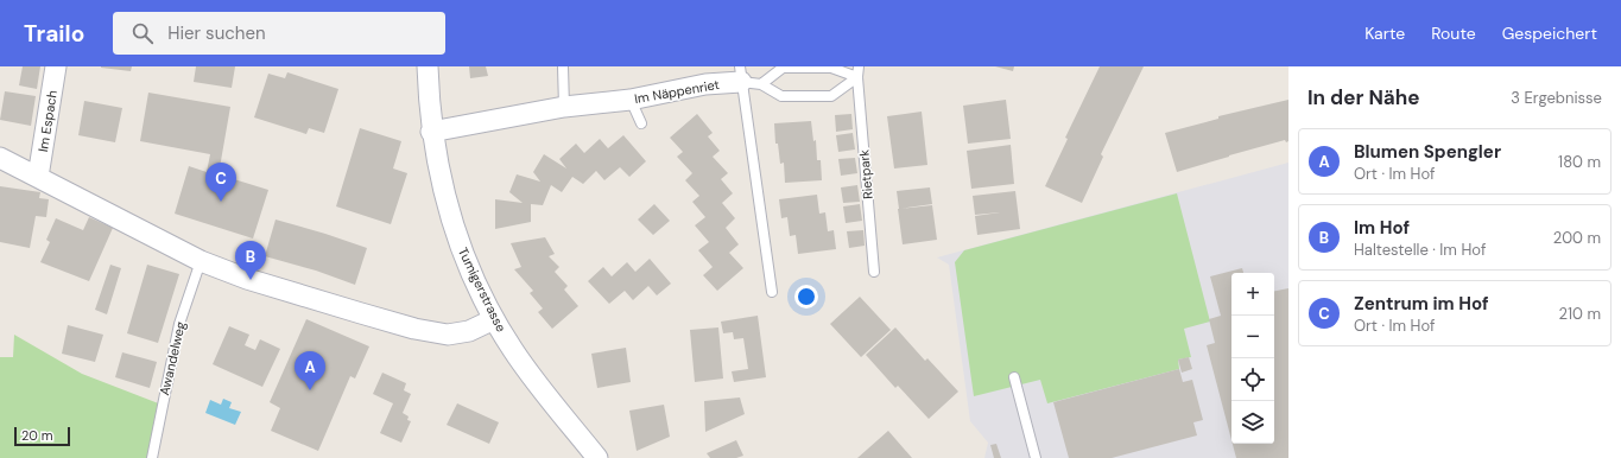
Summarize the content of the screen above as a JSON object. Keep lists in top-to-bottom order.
{
  "streets": {
    "street": ["Im Näppenriet", "Im Espach", "Tumigerstrasse"],
    "lane": ["Rietpark", "Awandelweg"]
  },
  "crossings": [
    ["Im Näppenriet", "Tumigerstrasse"]
  ],
  "scale_bar": "20 m",
  "page": {
    "header": "Trailo",
    "search": "Hier suchen",
    "nav": ["Karte", "Route", "Gespeichert"],
    "heading": ["In der Nähe", "3 Ergebnisse"],
    "list": [
      {
        "mark": "A",
        "name": "Blumen Spengler",
        "note": "Ort · Im Hof",
        "value": "180 m"
      },
      {
        "mark": "B",
        "name": "Im Hof",
        "note": "Haltestelle · Im Hof",
        "value": "200 m"
      },
      {
        "mark": "C",
        "name": "Zentrum im Hof",
        "note": "Ort · Im Hof",
        "value": "210 m"
      }
    ],
    "pins": ["C", "B", "A"],
    "map_buttons": ["+", "−"],
    "scale": "20 m"
  }
}
